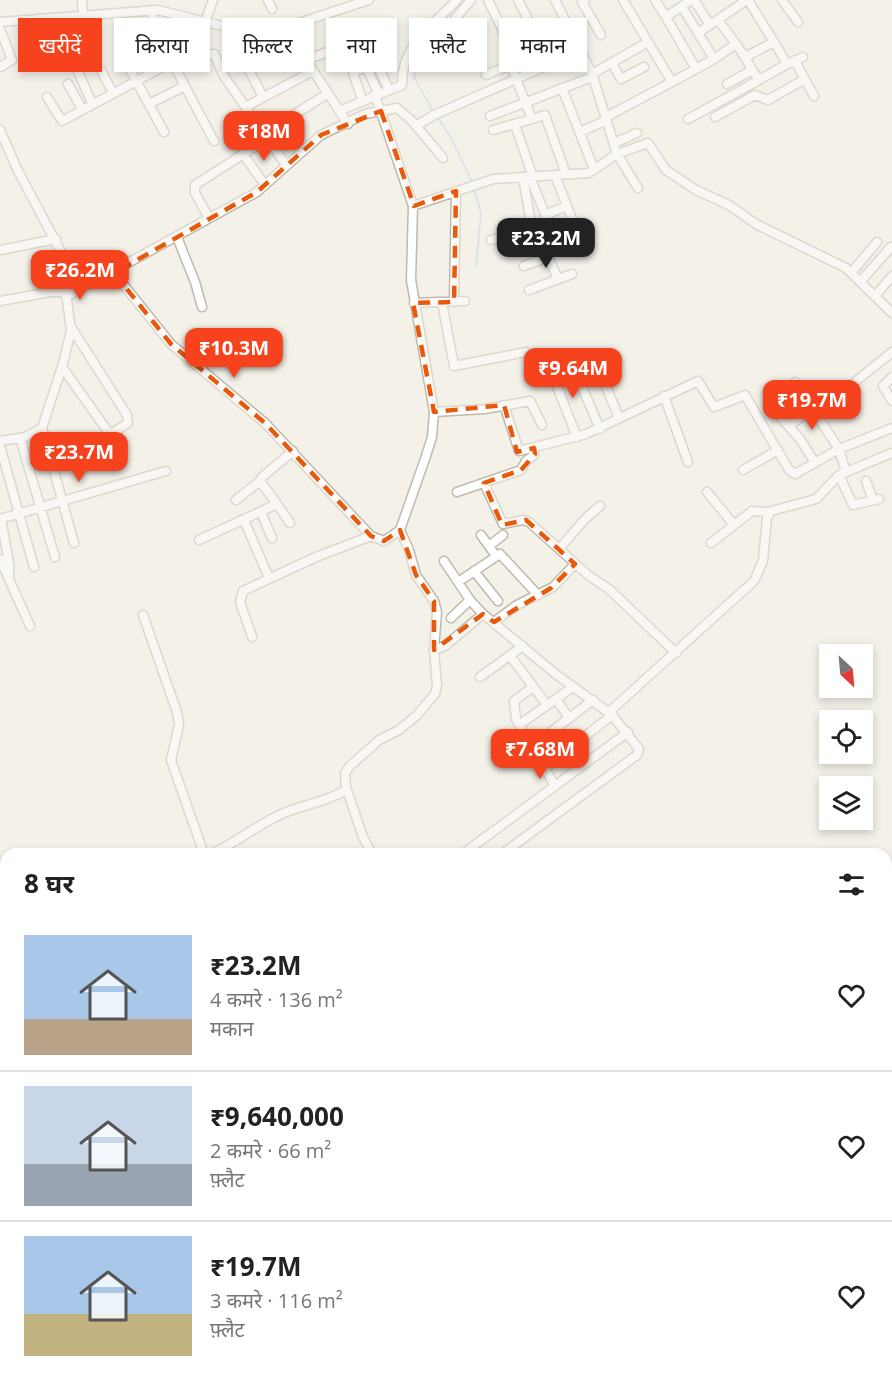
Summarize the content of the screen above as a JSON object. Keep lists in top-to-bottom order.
{
  "north": "bottom right",
  "page": {
    "chip": [
      "खरीदें",
      "किराया",
      "फ़िल्टर",
      "नया",
      "फ़्लैट",
      "मकान"
    ],
    "price": [
      "₹18M",
      "₹23.2M",
      "₹26.2M",
      "₹10.3M",
      "₹9.64M",
      "₹19.7M",
      "₹23.7M",
      "₹7.68M"
    ],
    "heading": "8 घर",
    "list": [
      {
        "name": "₹23.2M",
        "note": "4 कमरे · 136 m² · मकान"
      },
      {
        "name": "₹9,640,000",
        "note": "2 कमरे · 66 m² · फ़्लैट"
      },
      {
        "name": "₹19.7M",
        "note": "3 कमरे · 116 m² · फ़्लैट"
      }
    ]
  }
}
